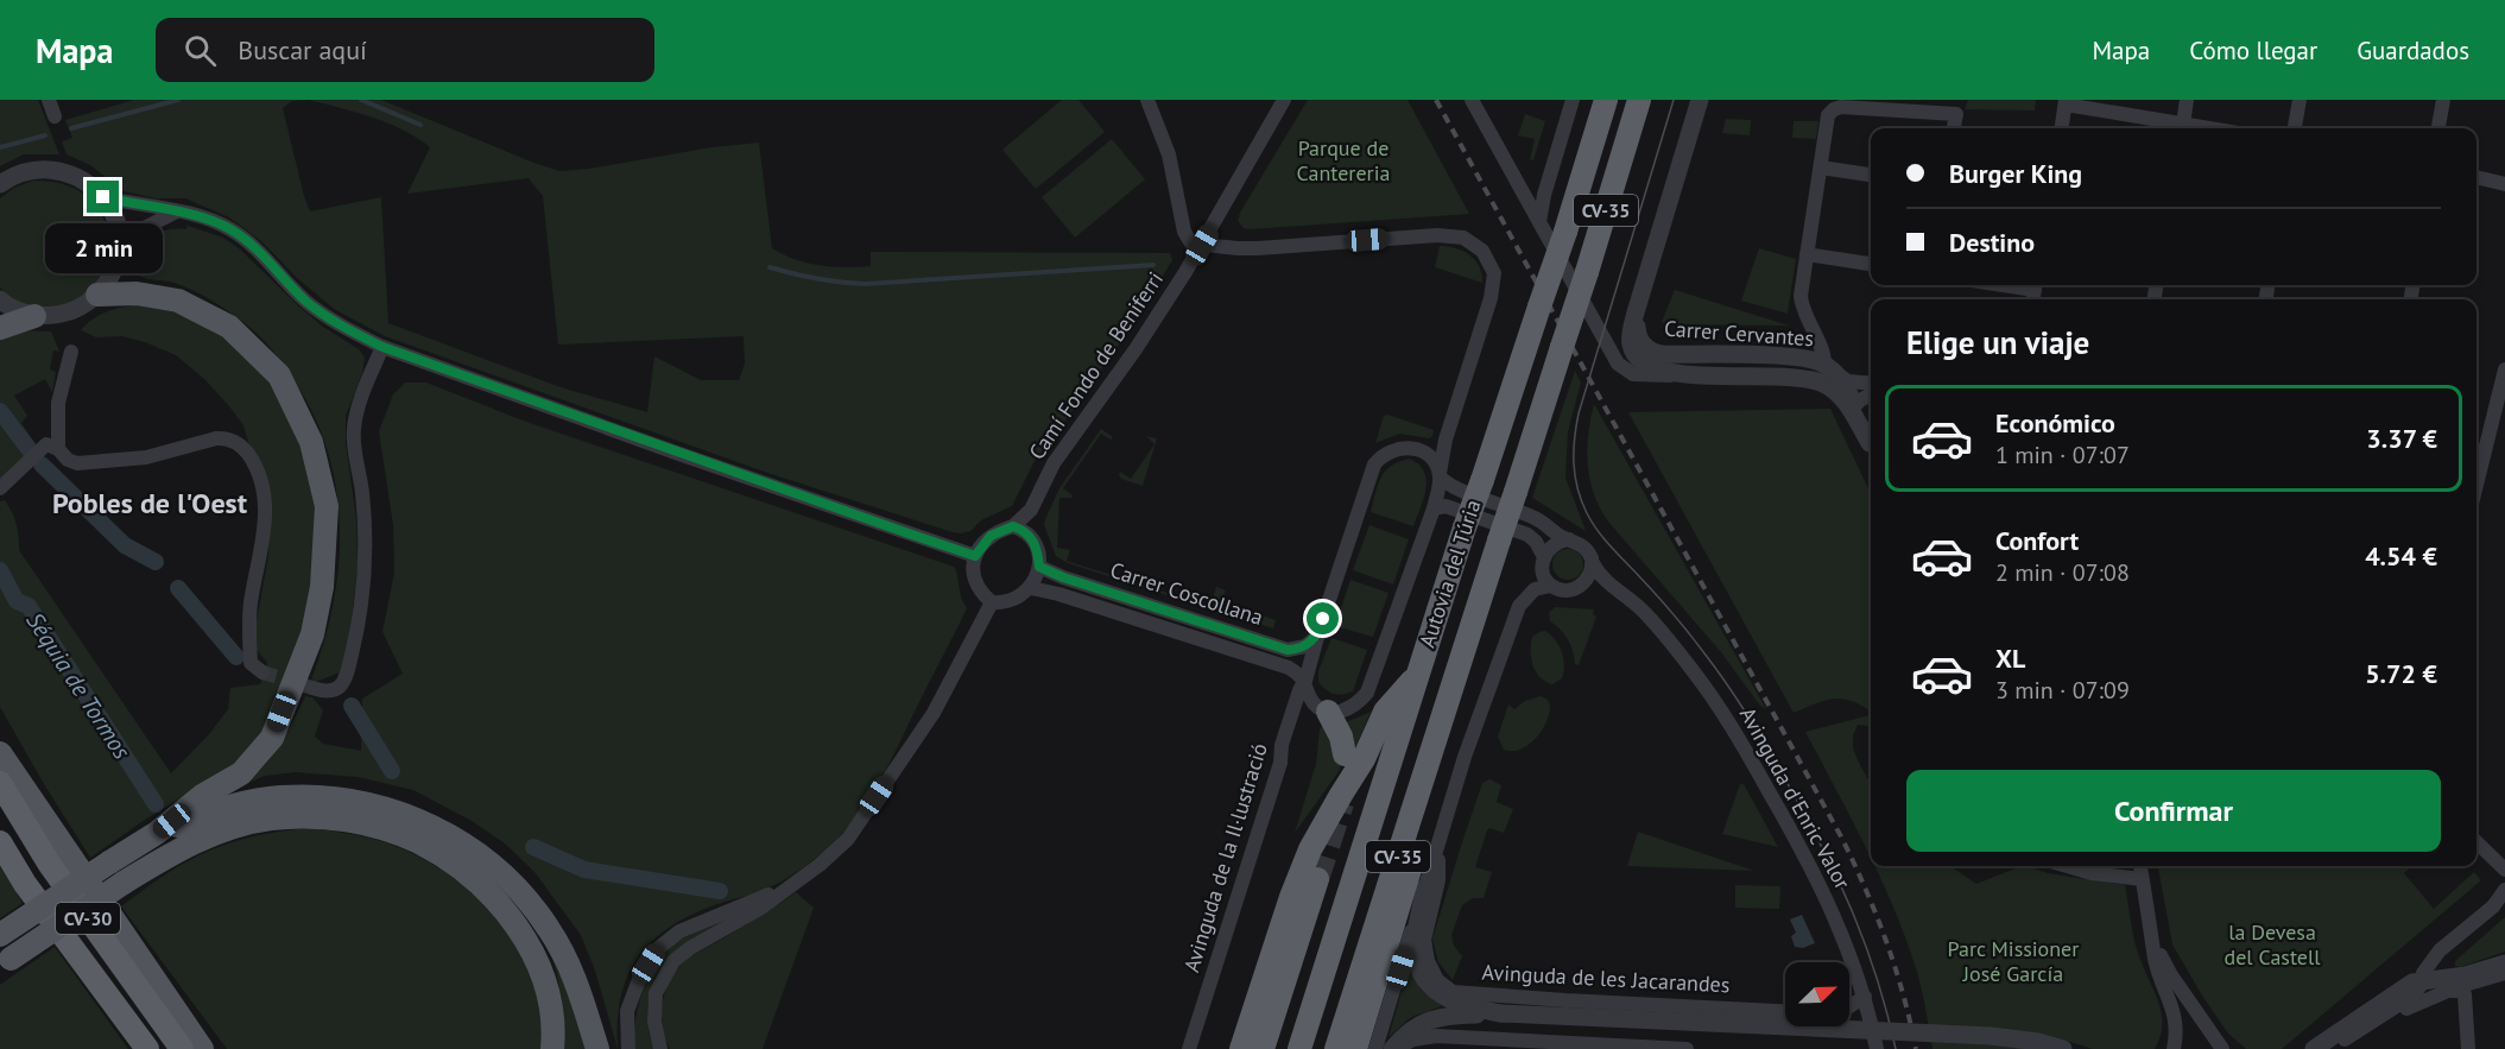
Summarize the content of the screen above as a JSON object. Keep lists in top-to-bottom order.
{
  "streets": {
    "highway": ["CV-35", "Autovia del Túria", "CV-30"],
    "street": [
      "Carrer Cervantes",
      "Camí Fondo de Beniferri",
      "Carrer Coscollana",
      "Avinguda d'Enric Valor",
      "Avinguda de la Il·lustració",
      "Avinguda de les Jacarandes"
    ]
  },
  "crossings": [
    ["Camí Fondo de Beniferri", "Carrer Coscollana"],
    ["Carrer Coscollana", "Avinguda de la Il·lustració"]
  ],
  "districts": ["Pobles de l'Oest"],
  "water": ["Séquia de Tormos"],
  "parks": ["Parque de Cantereria", "la Devesa del Castell", "Parc Missioner José García"],
  "north": "top right",
  "page": {
    "header": "Mapa",
    "search": "Buscar aquí",
    "nav": ["Mapa", "Cómo llegar", "Guardados"],
    "banner": ["Burger King", "Destino"],
    "bubble": "2 min",
    "heading": "Elige un viaje",
    "list": [
      {
        "name": "Económico",
        "note": "1 min · 07:07",
        "value": "3.37 €"
      },
      {
        "name": "Confort",
        "note": "2 min · 07:08",
        "value": "4.54 €"
      },
      {
        "name": "XL",
        "note": "3 min · 07:09",
        "value": "5.72 €"
      }
    ],
    "buttons": "Confirmar"
  }
}
